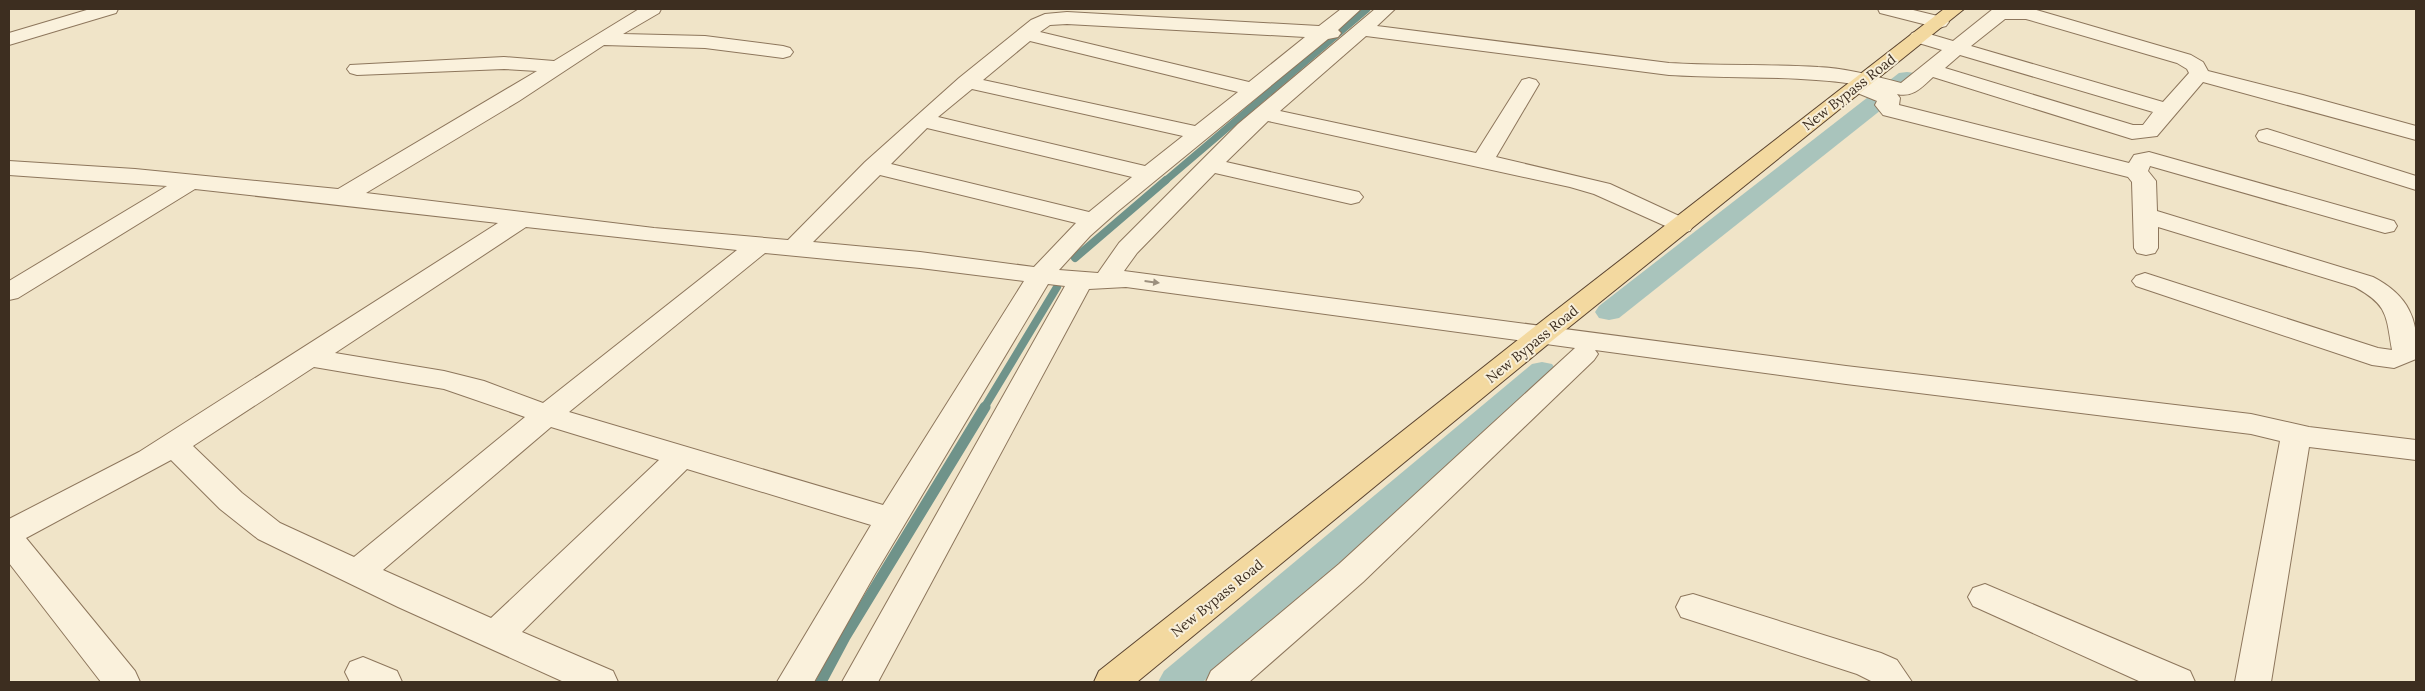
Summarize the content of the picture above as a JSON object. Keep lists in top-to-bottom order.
{
  "streets": {
    "main road": ["New Bypass Road"]
  }
}
